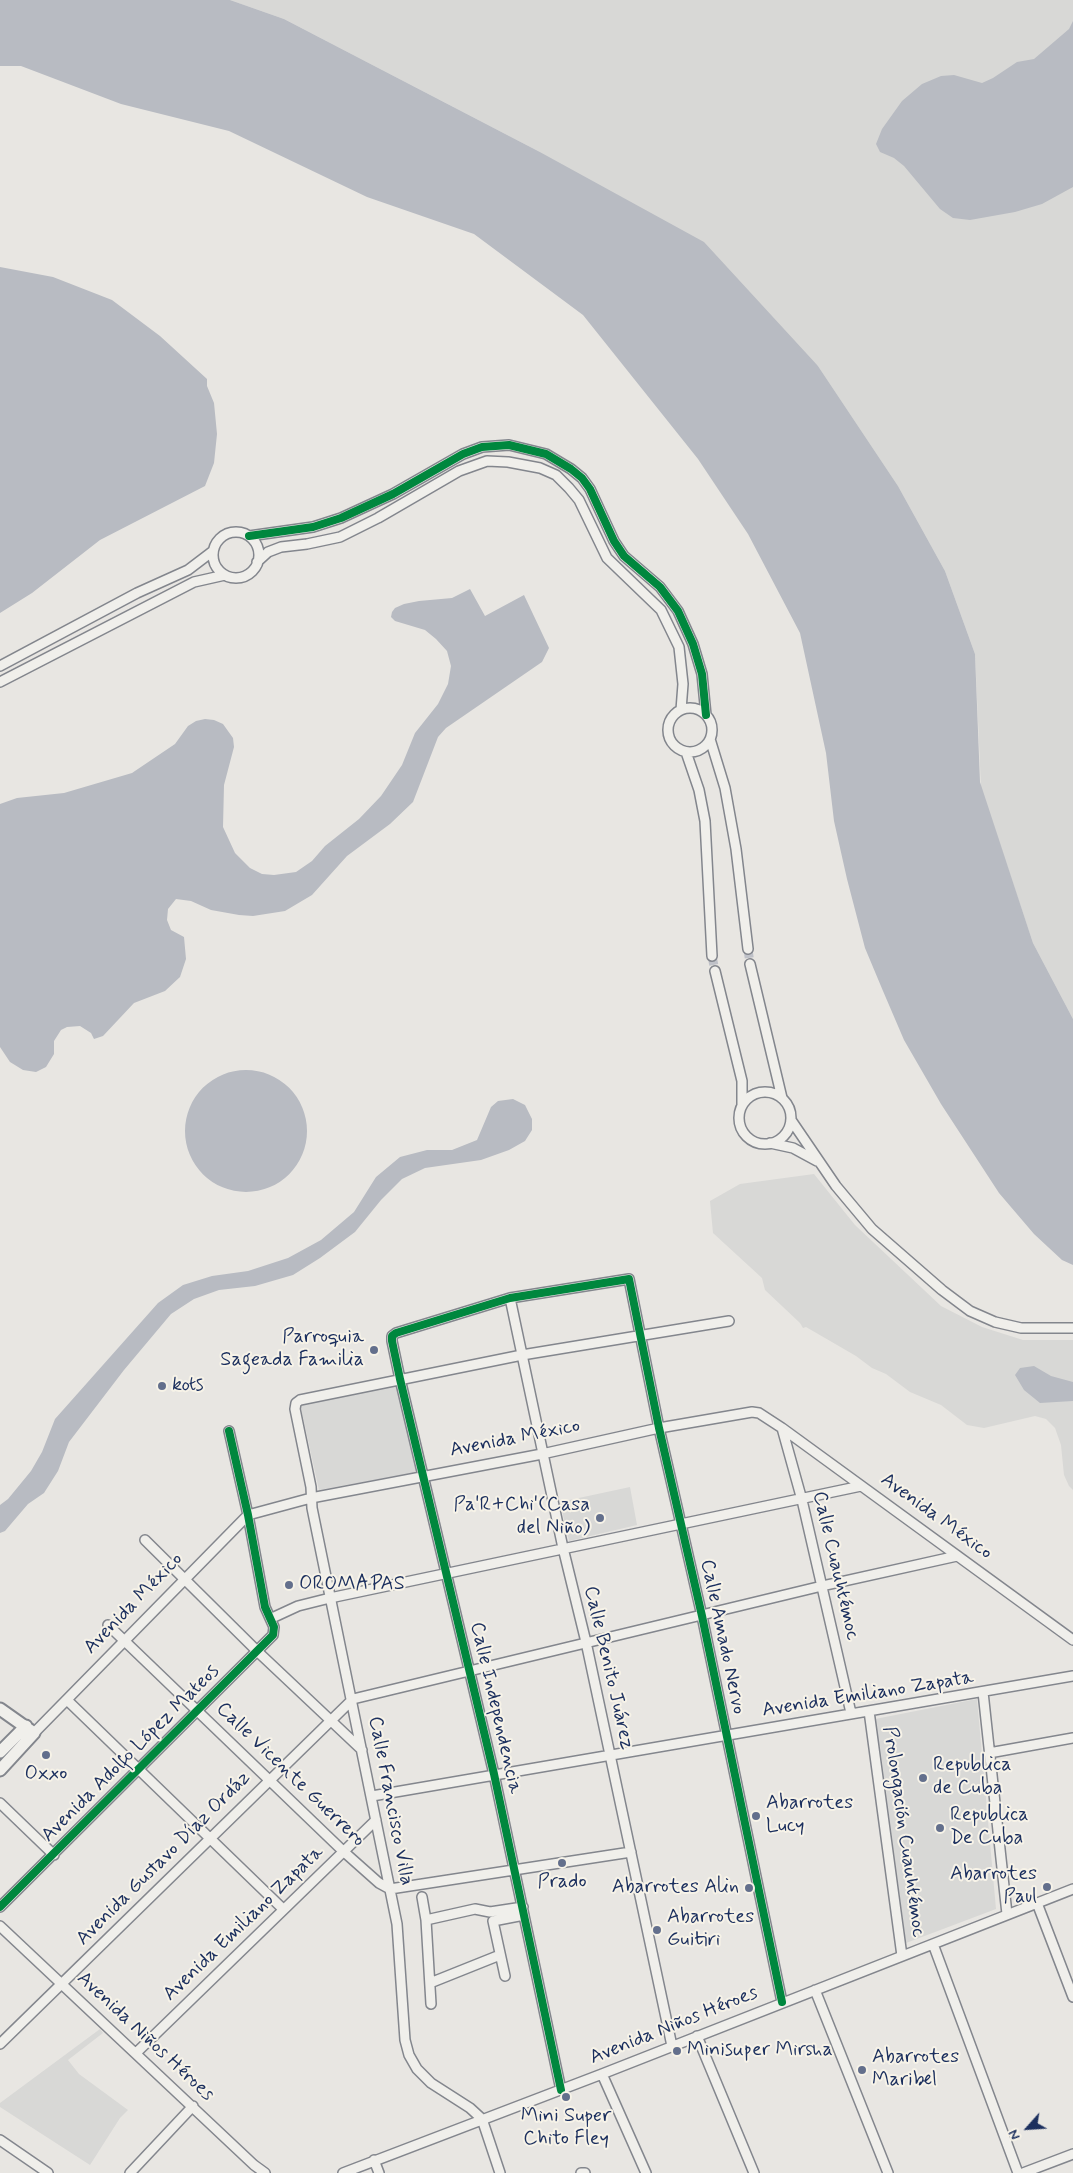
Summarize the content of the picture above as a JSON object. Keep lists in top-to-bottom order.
{
  "streets": {
    "street": [
      "Avenida México",
      "Calle Cuauhtémoc",
      "Calle Amado Nervo",
      "Calle Benito Juárez",
      "Avenida Emiliano Zapata",
      "Calle Independencia",
      "Avenida Adolfo López Mateos",
      "Calle Vicente Guerrero",
      "Calle Francisco Villa",
      "Prolongación Cuauhtémoc",
      "Avenida Gustavo Díaz Ordáz",
      "Avenida Niños Héroes"
    ]
  },
  "crossings": [
    ["Avenida México", "Calle Cuauhtémoc"],
    ["Avenida México", "Calle Amado Nervo"],
    ["Avenida México", "Calle Benito Juárez"],
    ["Avenida México", "Calle Independencia"],
    ["Avenida México", "Calle Vicente Guerrero"],
    ["Avenida México", "Calle Francisco Villa"],
    ["Calle Cuauhtémoc", "Avenida Emiliano Zapata"],
    ["Calle Amado Nervo", "Calle Benito Juárez"],
    ["Calle Amado Nervo", "Avenida Emiliano Zapata"],
    ["Calle Amado Nervo", "Calle Independencia"],
    ["Calle Amado Nervo", "Avenida Niños Héroes"],
    ["Calle Benito Juárez", "Avenida Emiliano Zapata"],
    ["Calle Benito Juárez", "Calle Independencia"],
    ["Calle Benito Juárez", "Avenida Niños Héroes"],
    ["Avenida Emiliano Zapata", "Calle Independencia"],
    ["Avenida Emiliano Zapata", "Calle Vicente Guerrero"],
    ["Avenida Emiliano Zapata", "Calle Francisco Villa"],
    ["Avenida Emiliano Zapata", "Prolongación Cuauhtémoc"],
    ["Avenida Emiliano Zapata", "Avenida Niños Héroes"],
    ["Calle Independencia", "Calle Francisco Villa"],
    ["Calle Independencia", "Avenida Niños Héroes"],
    ["Avenida Adolfo López Mateos", "Calle Vicente Guerrero"],
    ["Calle Vicente Guerrero", "Calle Francisco Villa"],
    ["Calle Vicente Guerrero", "Avenida Gustavo Díaz Ordáz"],
    ["Calle Francisco Villa", "Avenida Gustavo Díaz Ordáz"],
    ["Calle Francisco Villa", "Avenida Niños Héroes"],
    ["Prolongación Cuauhtémoc", "Avenida Niños Héroes"],
    ["Avenida Gustavo Díaz Ordáz", "Avenida Niños Héroes"]
  ],
  "places": [
    "Parroquia Sageada Familia",
    "kots",
    "Pa'R+Chi'(Casa del Niño)",
    "OROMAPAS",
    "Oxxo",
    "Republica de Cuba",
    "Abarrotes Lucy",
    "Republica De Cuba",
    "Prado",
    "Abarrotes Paul",
    "Abarrotes Alin",
    "Abarrotes Guitiri",
    "Minisuper Mirsha",
    "Abarrotes Maribel",
    "Mini Super Chito Fley"
  ],
  "north": "bottom left"
}
